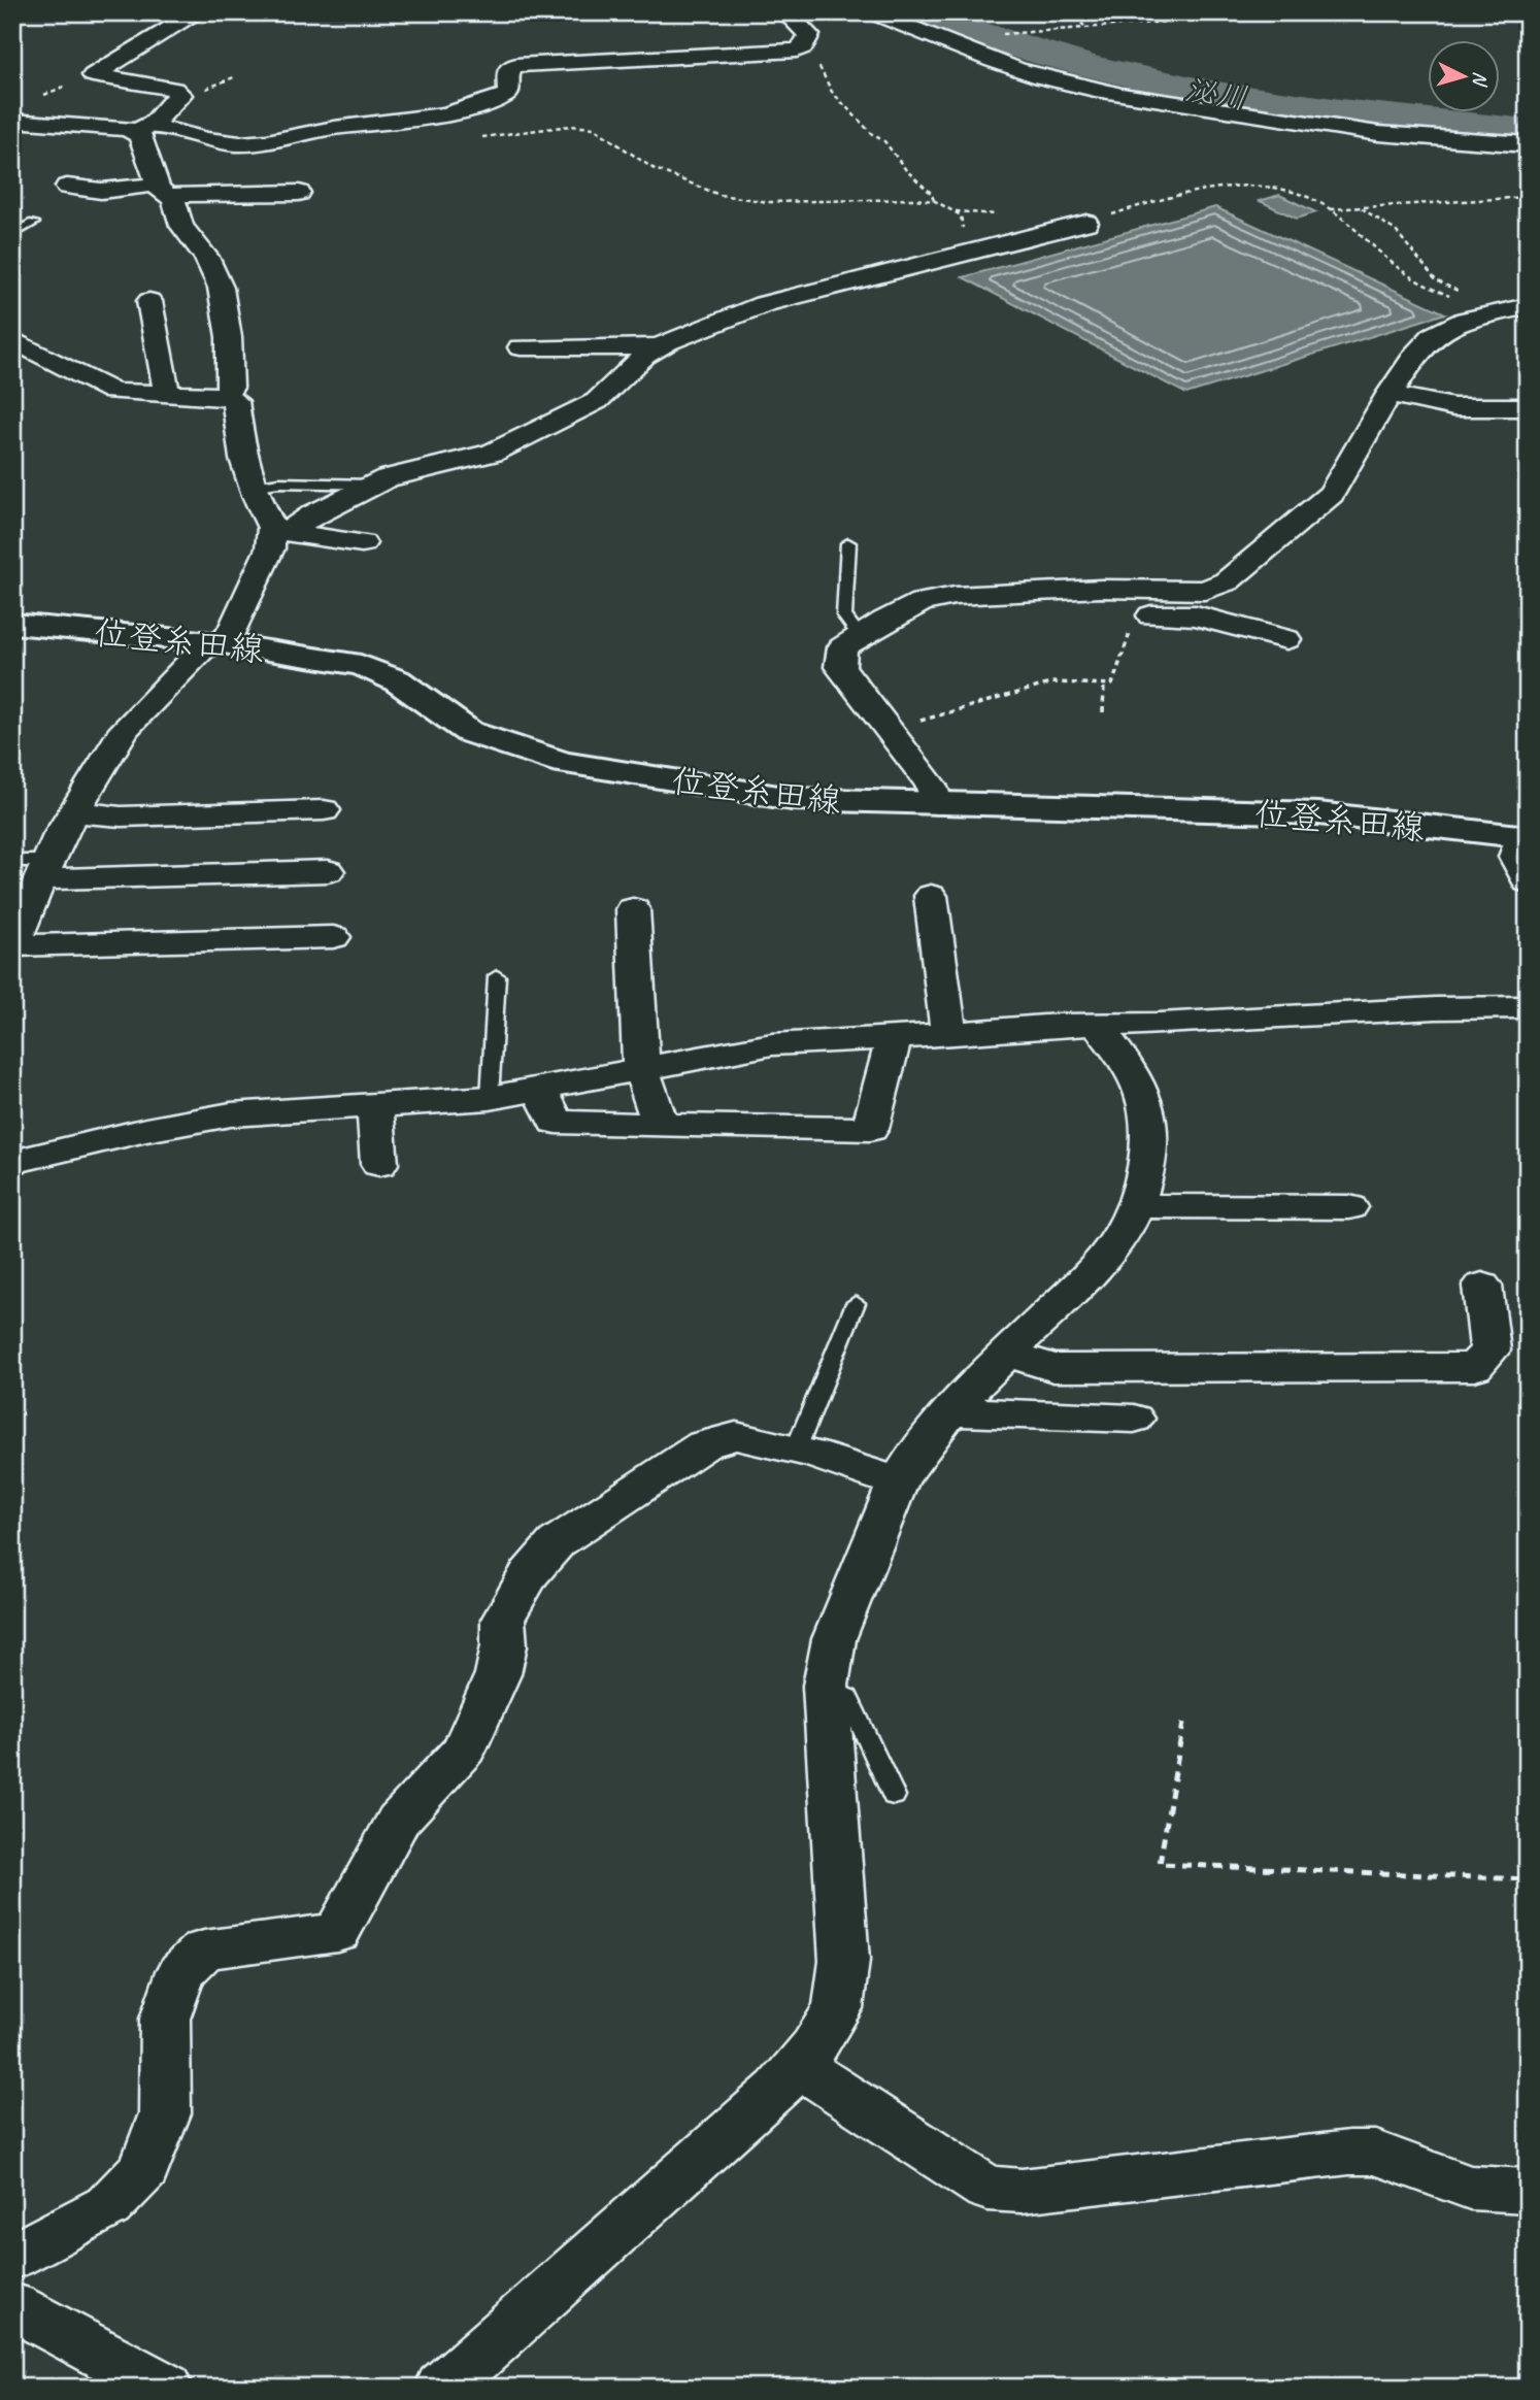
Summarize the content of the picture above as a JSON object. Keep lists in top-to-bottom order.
{
  "streets": {
    "main road": ["位登糸田線"]
  },
  "water": ["泌川"],
  "north": "right"
}
